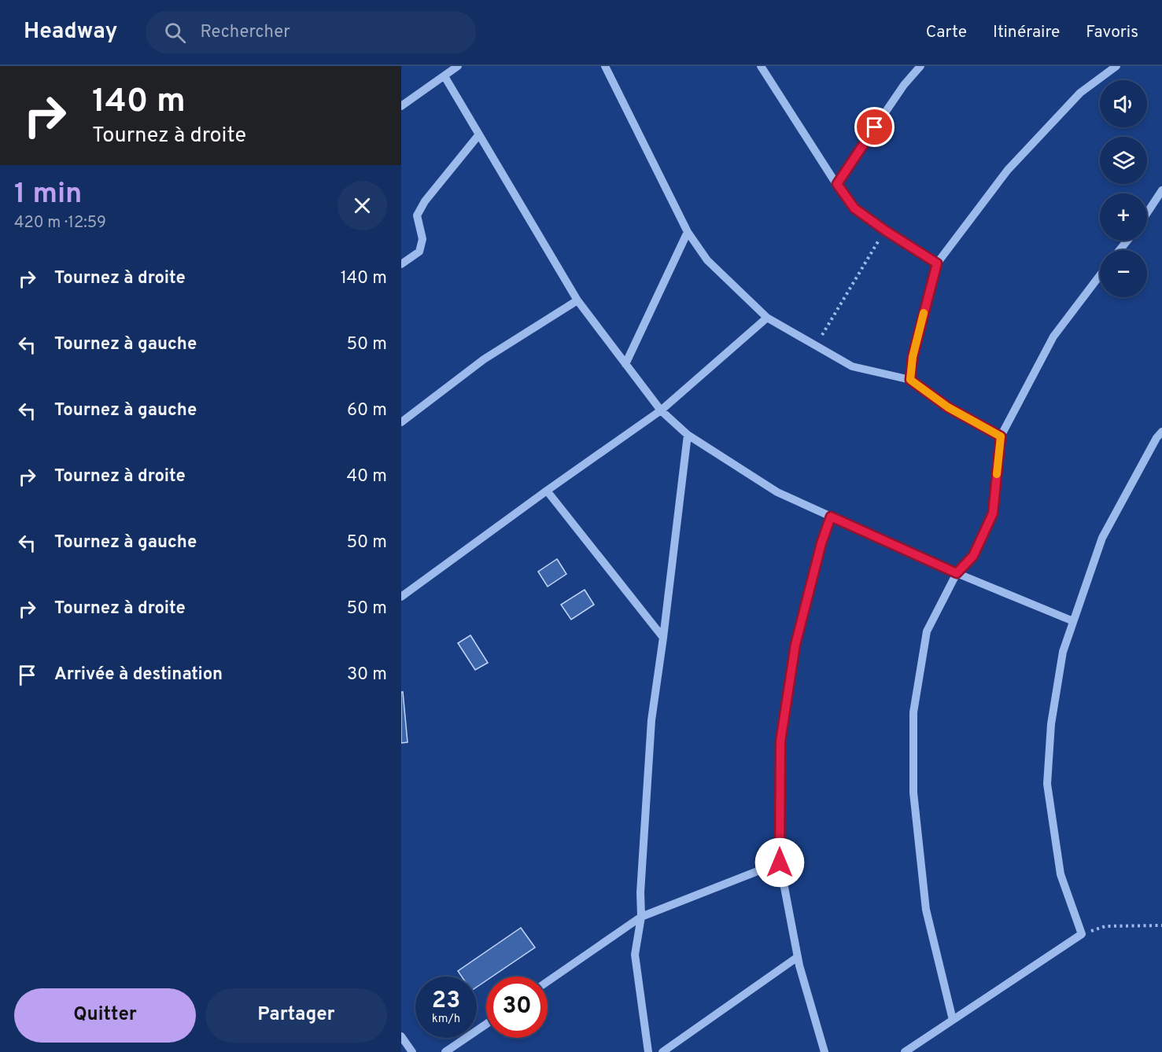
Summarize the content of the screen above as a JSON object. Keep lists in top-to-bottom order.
{
  "page": {
    "header": "Headway",
    "search": "Rechercher",
    "nav": ["Carte", "Itinéraire", "Favoris"],
    "turn": ["140 m", "Tournez à droite"],
    "map_buttons": ["+", "−"],
    "heading": ["1 min", "420 m · 12:59"],
    "list": [
      {
        "name": "Tournez à droite",
        "value": "140 m"
      },
      {
        "name": "Tournez à gauche",
        "value": "50 m"
      },
      {
        "name": "Tournez à gauche",
        "value": "60 m"
      },
      {
        "name": "Tournez à droite",
        "value": "40 m"
      },
      {
        "name": "Tournez à gauche",
        "value": "50 m"
      },
      {
        "name": "Tournez à droite",
        "value": "50 m"
      },
      {
        "name": "Arrivée à destination",
        "value": "30 m"
      }
    ],
    "speed": "23 km/h",
    "limit": "30",
    "buttons": ["Quitter", "Partager"]
  }
}
